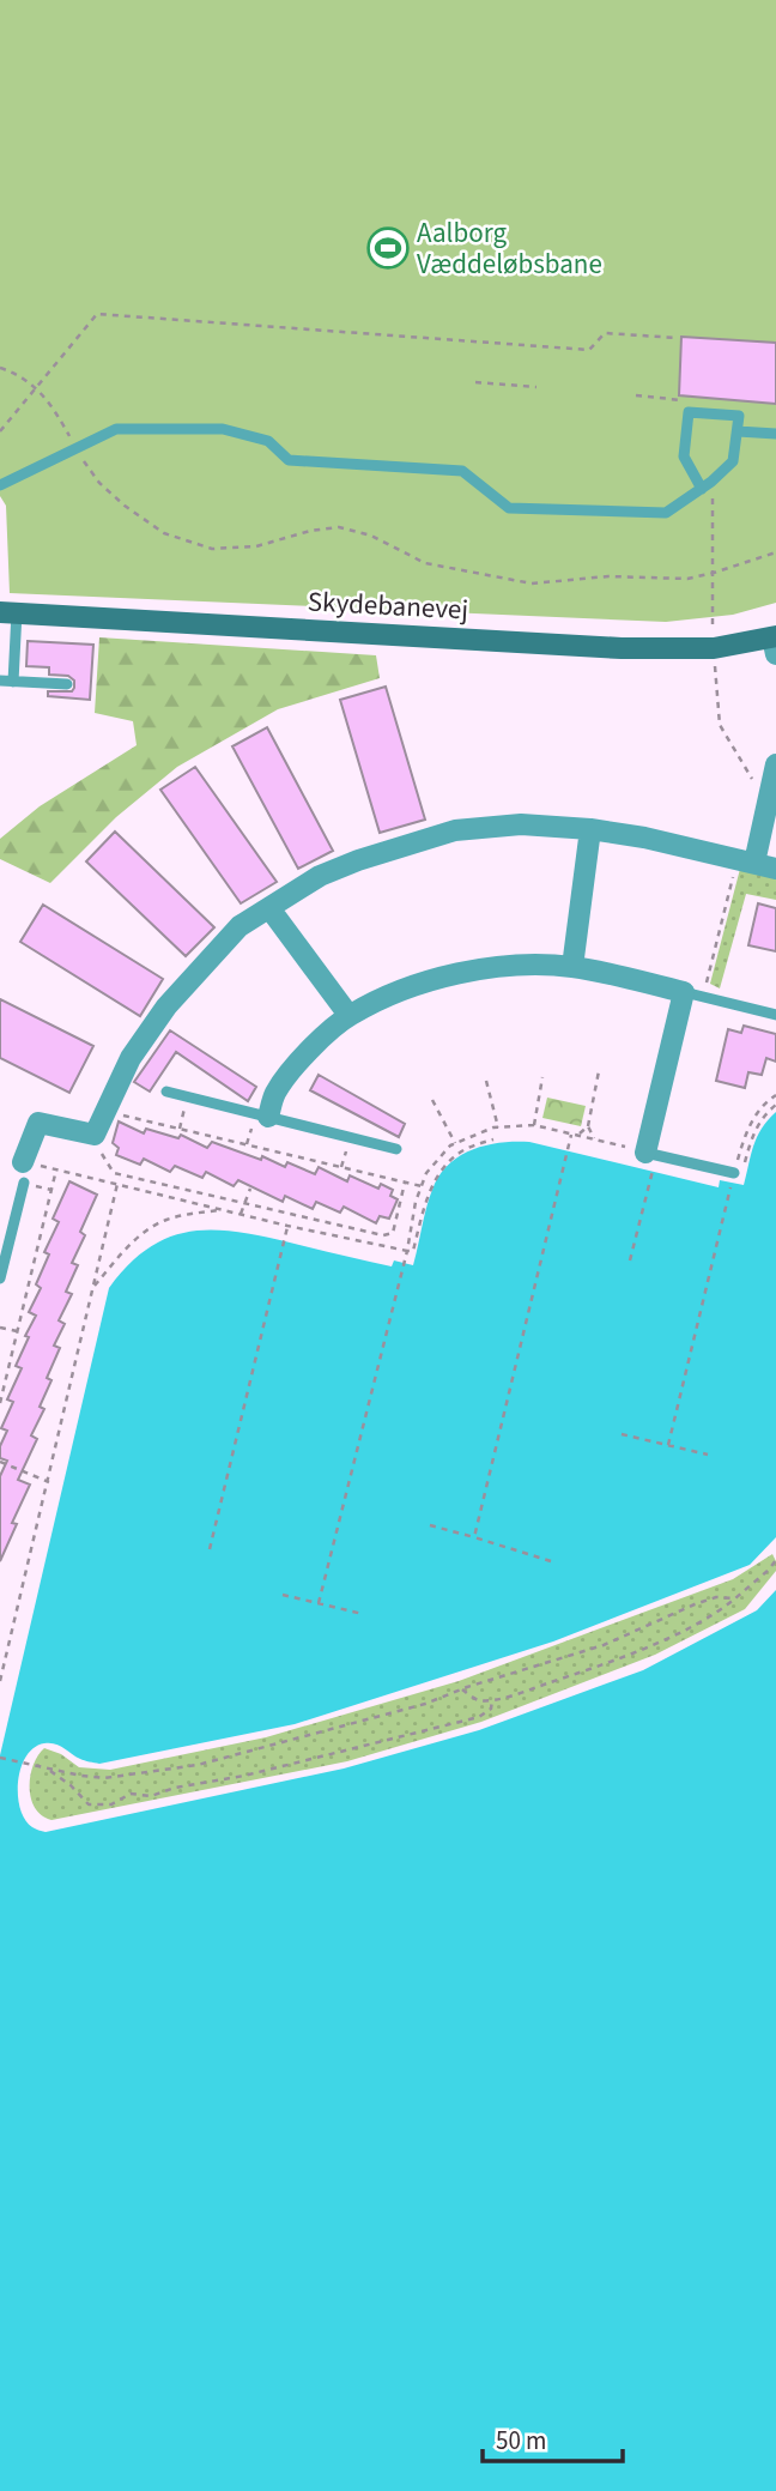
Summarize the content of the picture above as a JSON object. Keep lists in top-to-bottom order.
{
  "streets": {
    "street": ["Skydebanevej"]
  },
  "places": {
    "sports": ["Aalborg Væddeløbsbane"]
  },
  "scale_bar": "50 m"
}
